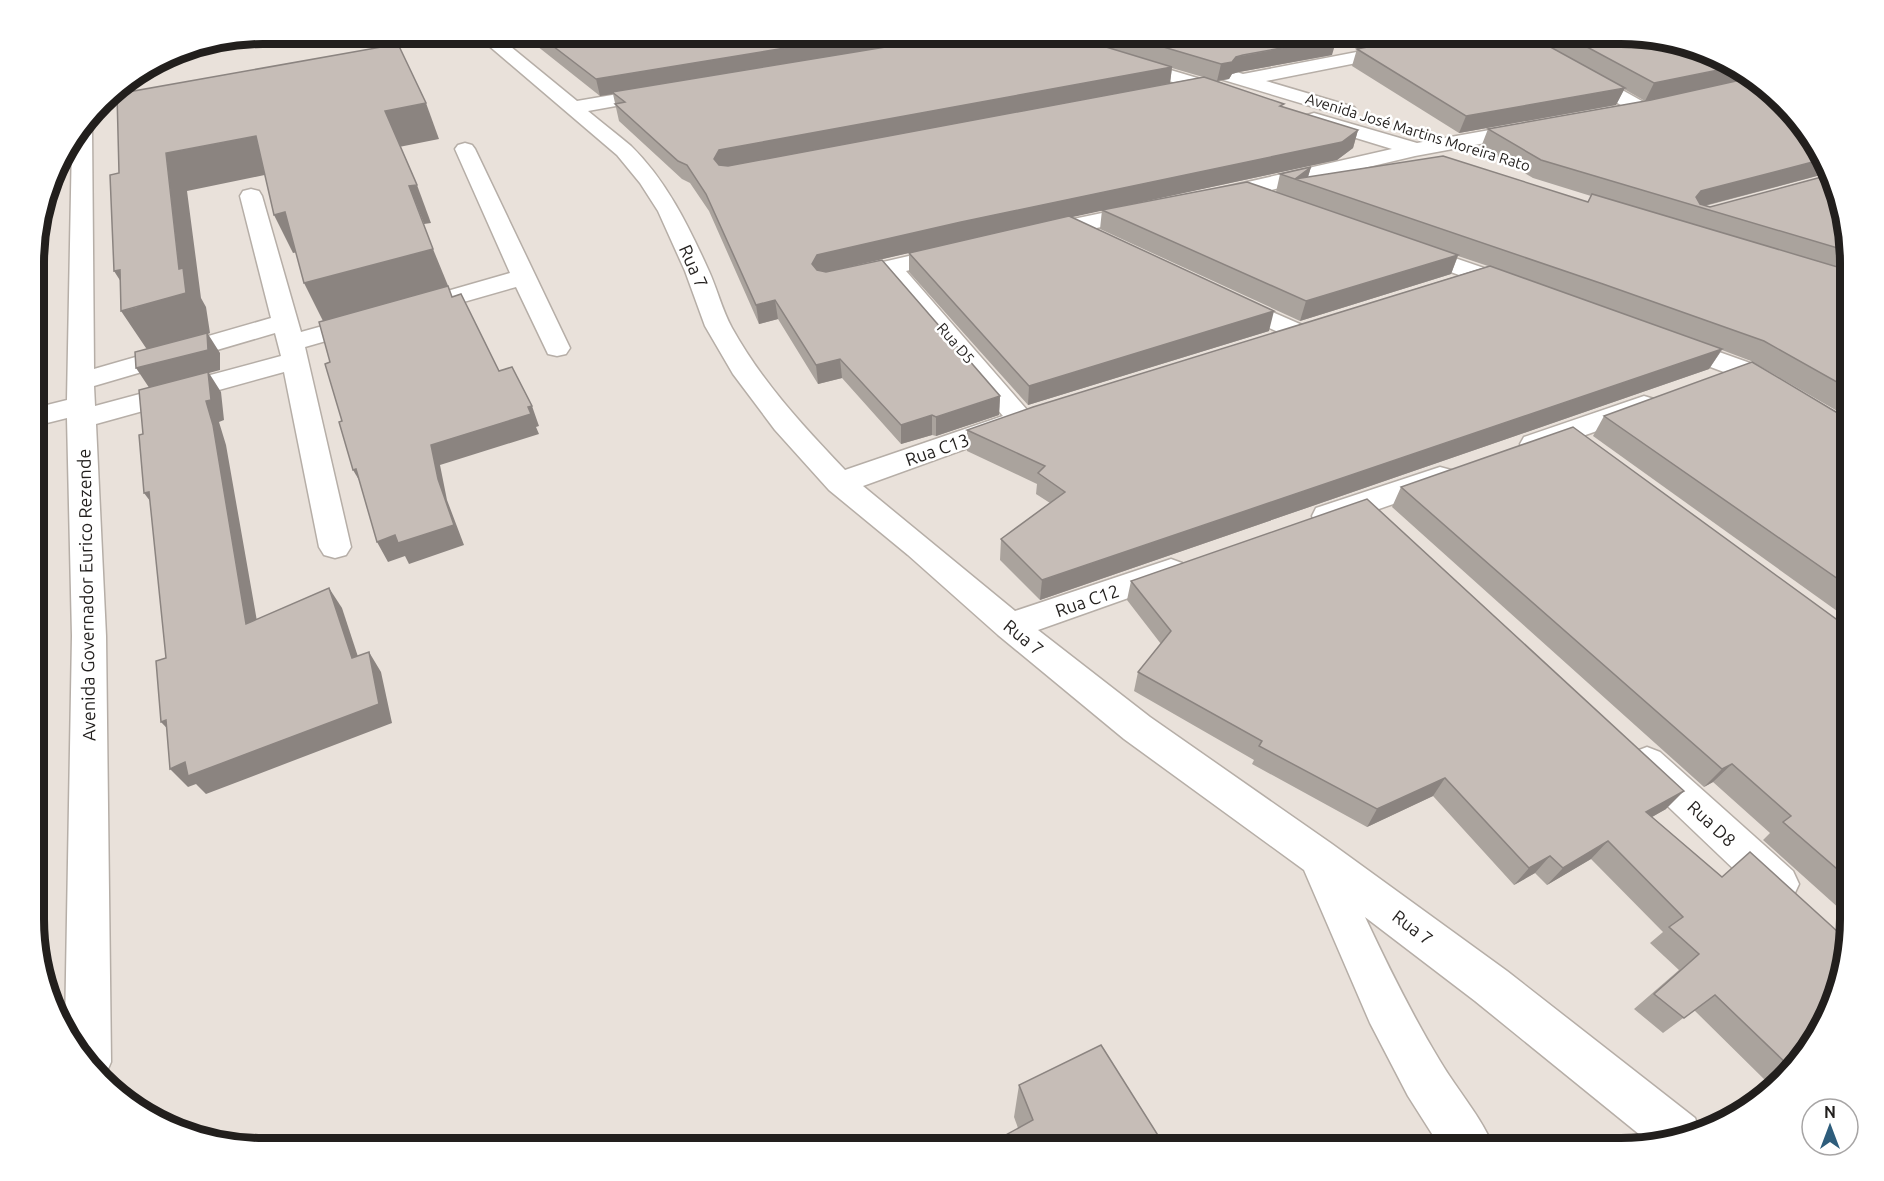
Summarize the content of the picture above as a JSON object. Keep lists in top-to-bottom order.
{
  "streets": {
    "street": [
      "Avenida José Martins Moreira Rato",
      "Rua 7",
      "Rua D5",
      "Rua C13",
      "Avenida Governador Eurico Rezende",
      "Rua C12",
      "Rua D8"
    ]
  },
  "crossings": [
    ["Rua 7", "Rua C13"],
    ["Rua 7", "Rua C12"],
    ["Rua D5", "Rua C13"]
  ],
  "north": "top"
}
